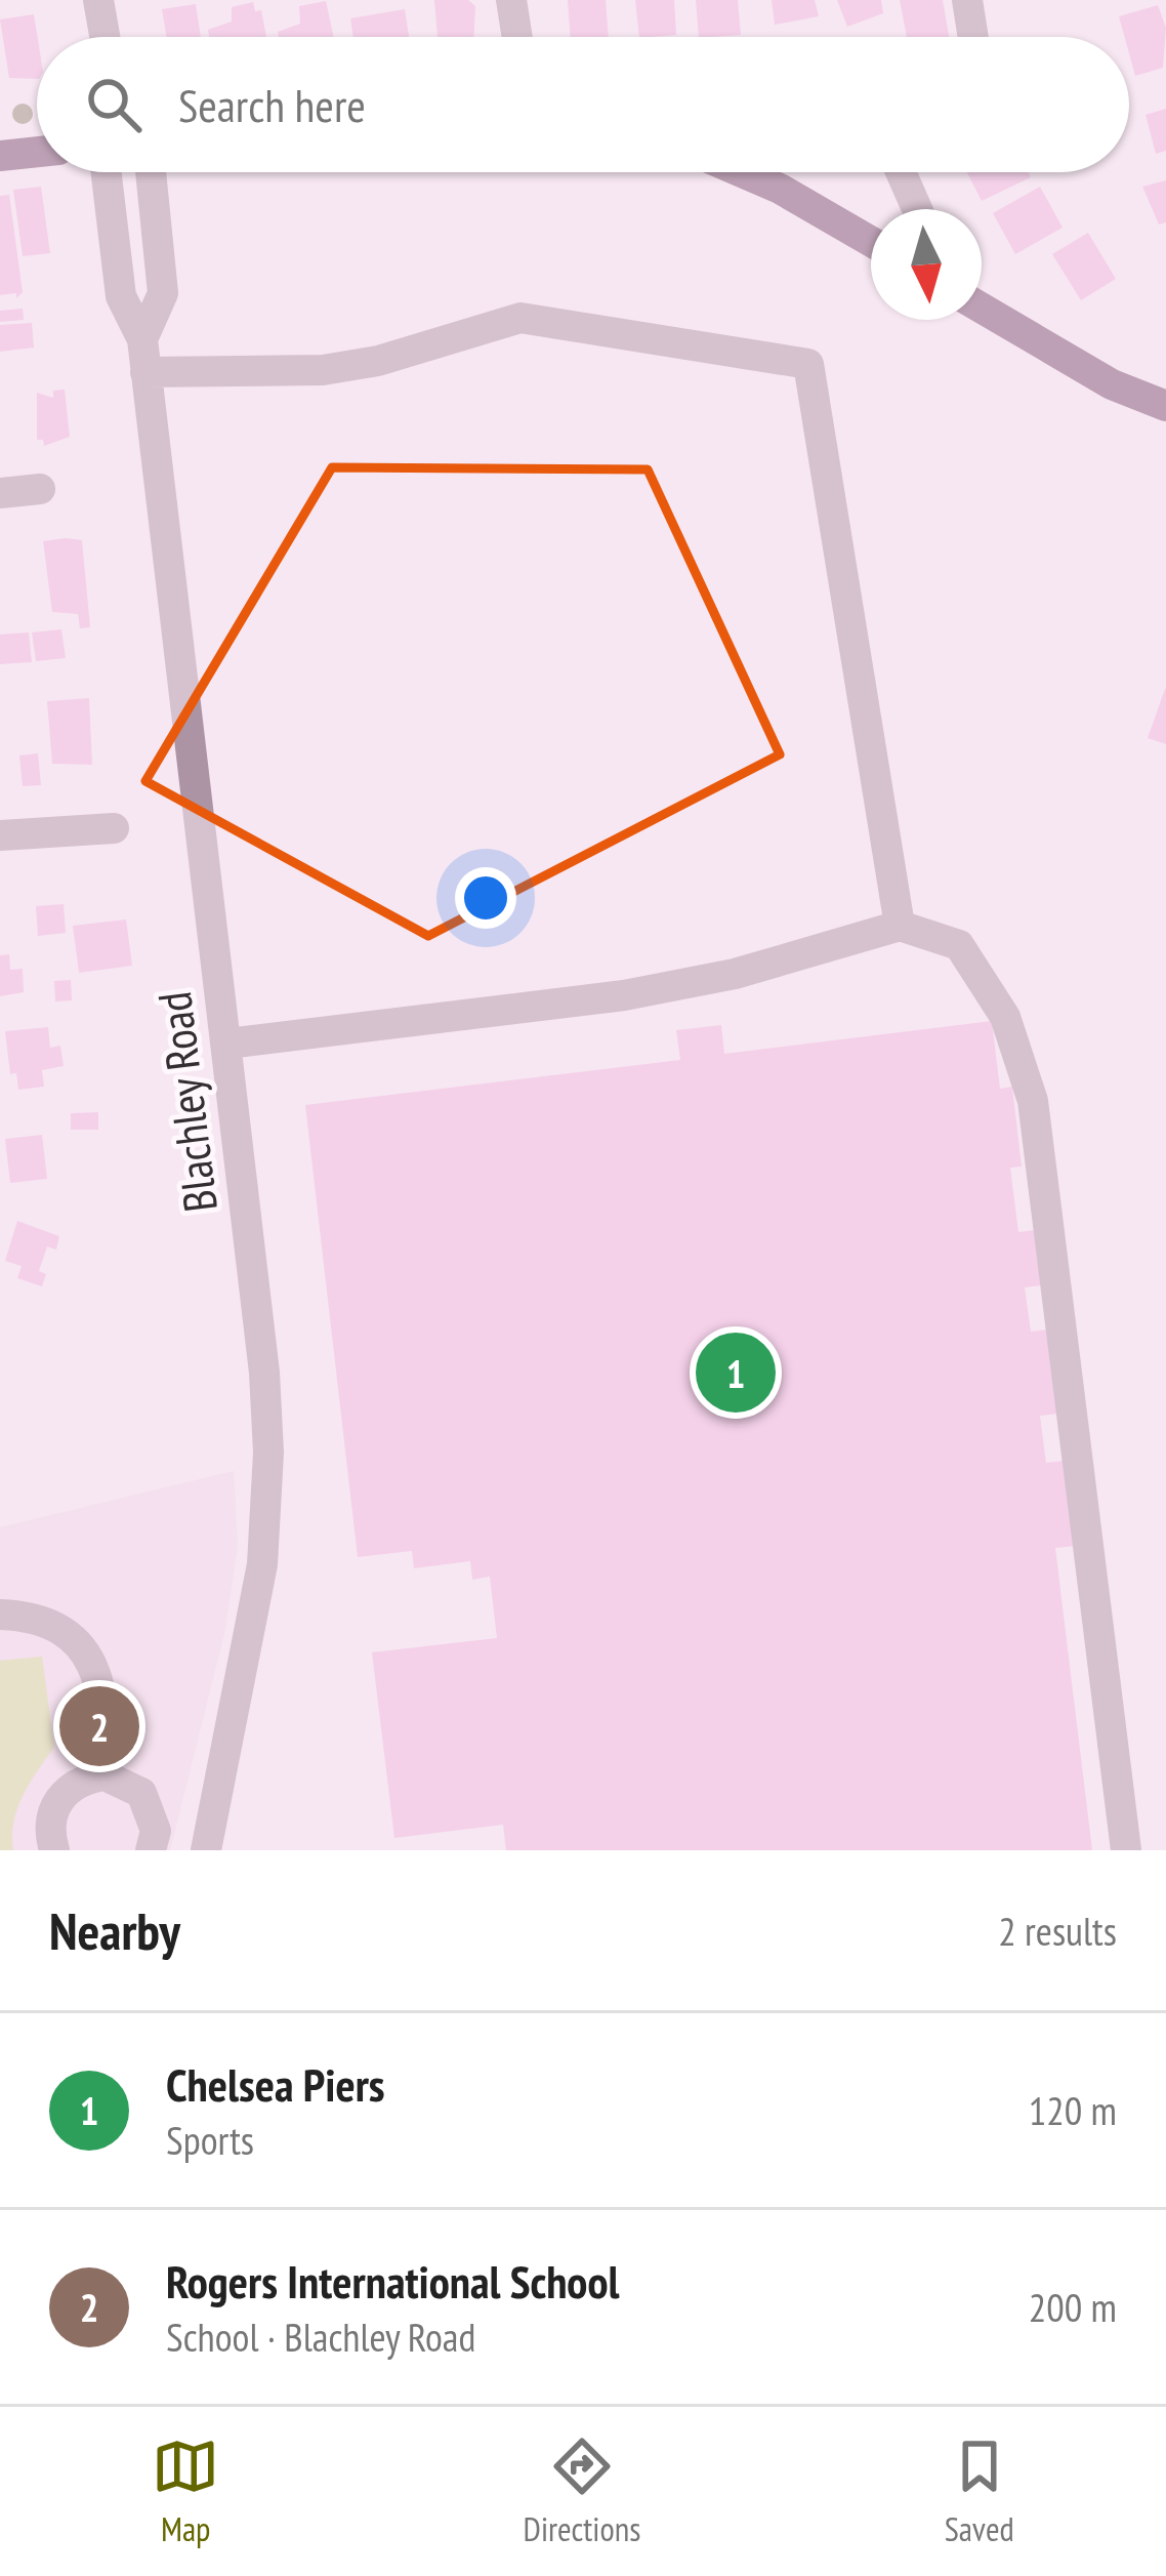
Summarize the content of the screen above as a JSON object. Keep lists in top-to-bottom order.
{
  "streets": {
    "street": ["Blachley Road"]
  },
  "north": "bottom",
  "page": {
    "search": "Search here",
    "pins": ["1", "2"],
    "heading": ["Nearby", "2 results"],
    "list": [
      {
        "mark": "1",
        "name": "Chelsea Piers",
        "note": "Sports",
        "value": "120 m"
      },
      {
        "mark": "2",
        "name": "Rogers International School",
        "note": "School · Blachley Road",
        "value": "200 m"
      }
    ],
    "nav": ["Map", "Directions", "Saved"]
  }
}
